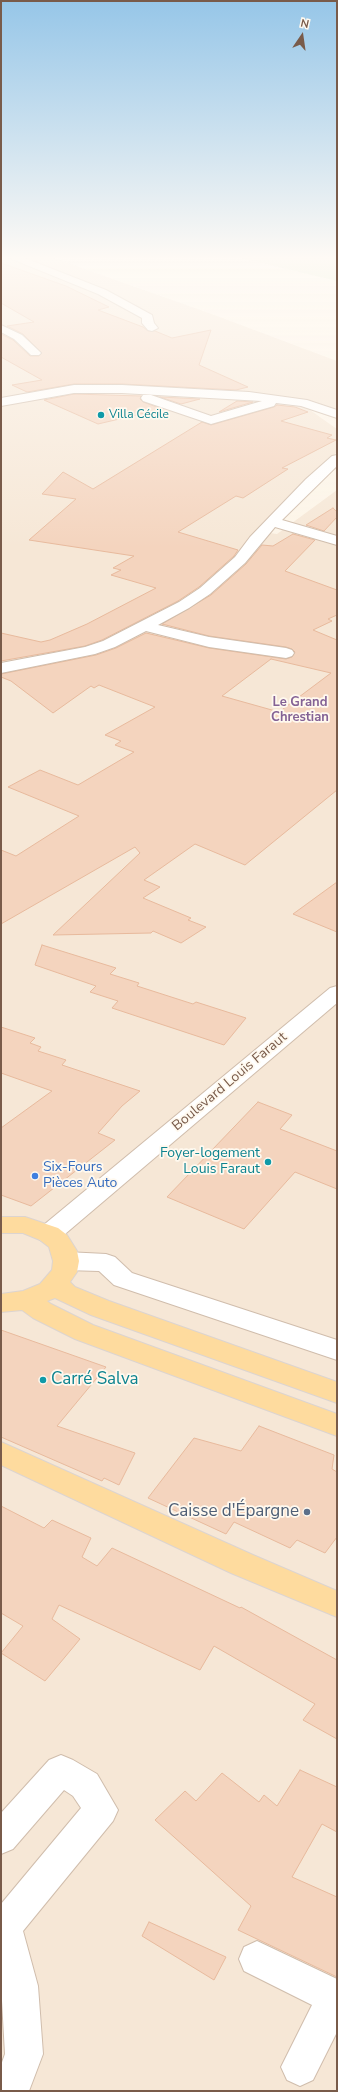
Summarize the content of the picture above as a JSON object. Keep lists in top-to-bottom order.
{
  "streets": {
    "street": ["Boulevard Louis Faraut"]
  },
  "districts": ["Le Grand Chrestian"],
  "places": [
    "Villa Cécile",
    "Foyer-logement Louis Faraut",
    "Six-Fours Pièces Auto",
    "Carré Salva",
    "Caisse d'Épargne"
  ],
  "north": "top"
}
